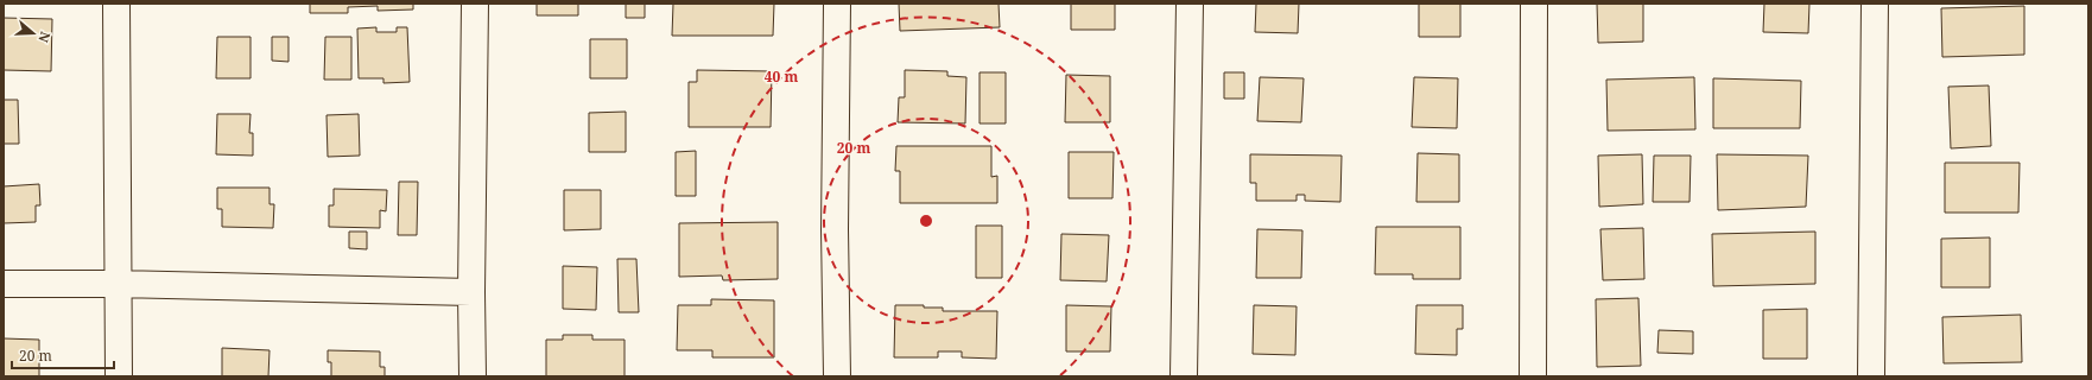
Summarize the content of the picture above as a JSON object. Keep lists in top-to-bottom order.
{
  "scale_bar": "20 m",
  "north": "right",
  "rings": ["40 m", "20 m"]
}
